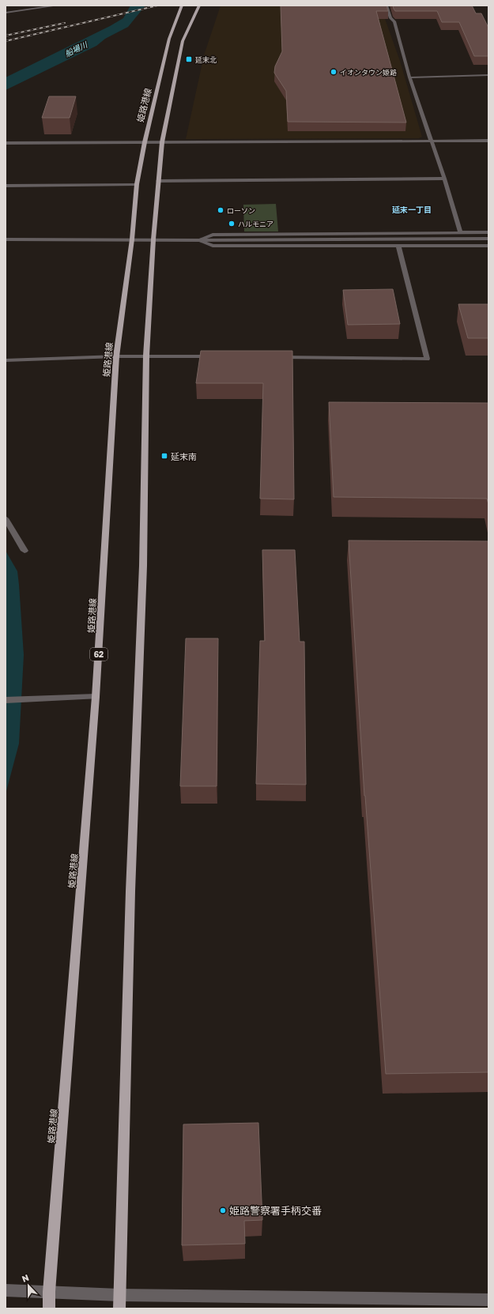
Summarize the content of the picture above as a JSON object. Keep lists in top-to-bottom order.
{
  "streets": {
    "main road": ["姫路港線", "62"]
  },
  "districts": ["延末一丁目"],
  "water": ["船場川"],
  "places": {
    "transit": ["延末北", "延末南"],
    "other": [
      "イオンタウン姫路",
      "ローソン",
      "ハルモニア",
      "姫路警察署手柄交番"
    ]
  },
  "north": "top"
}
